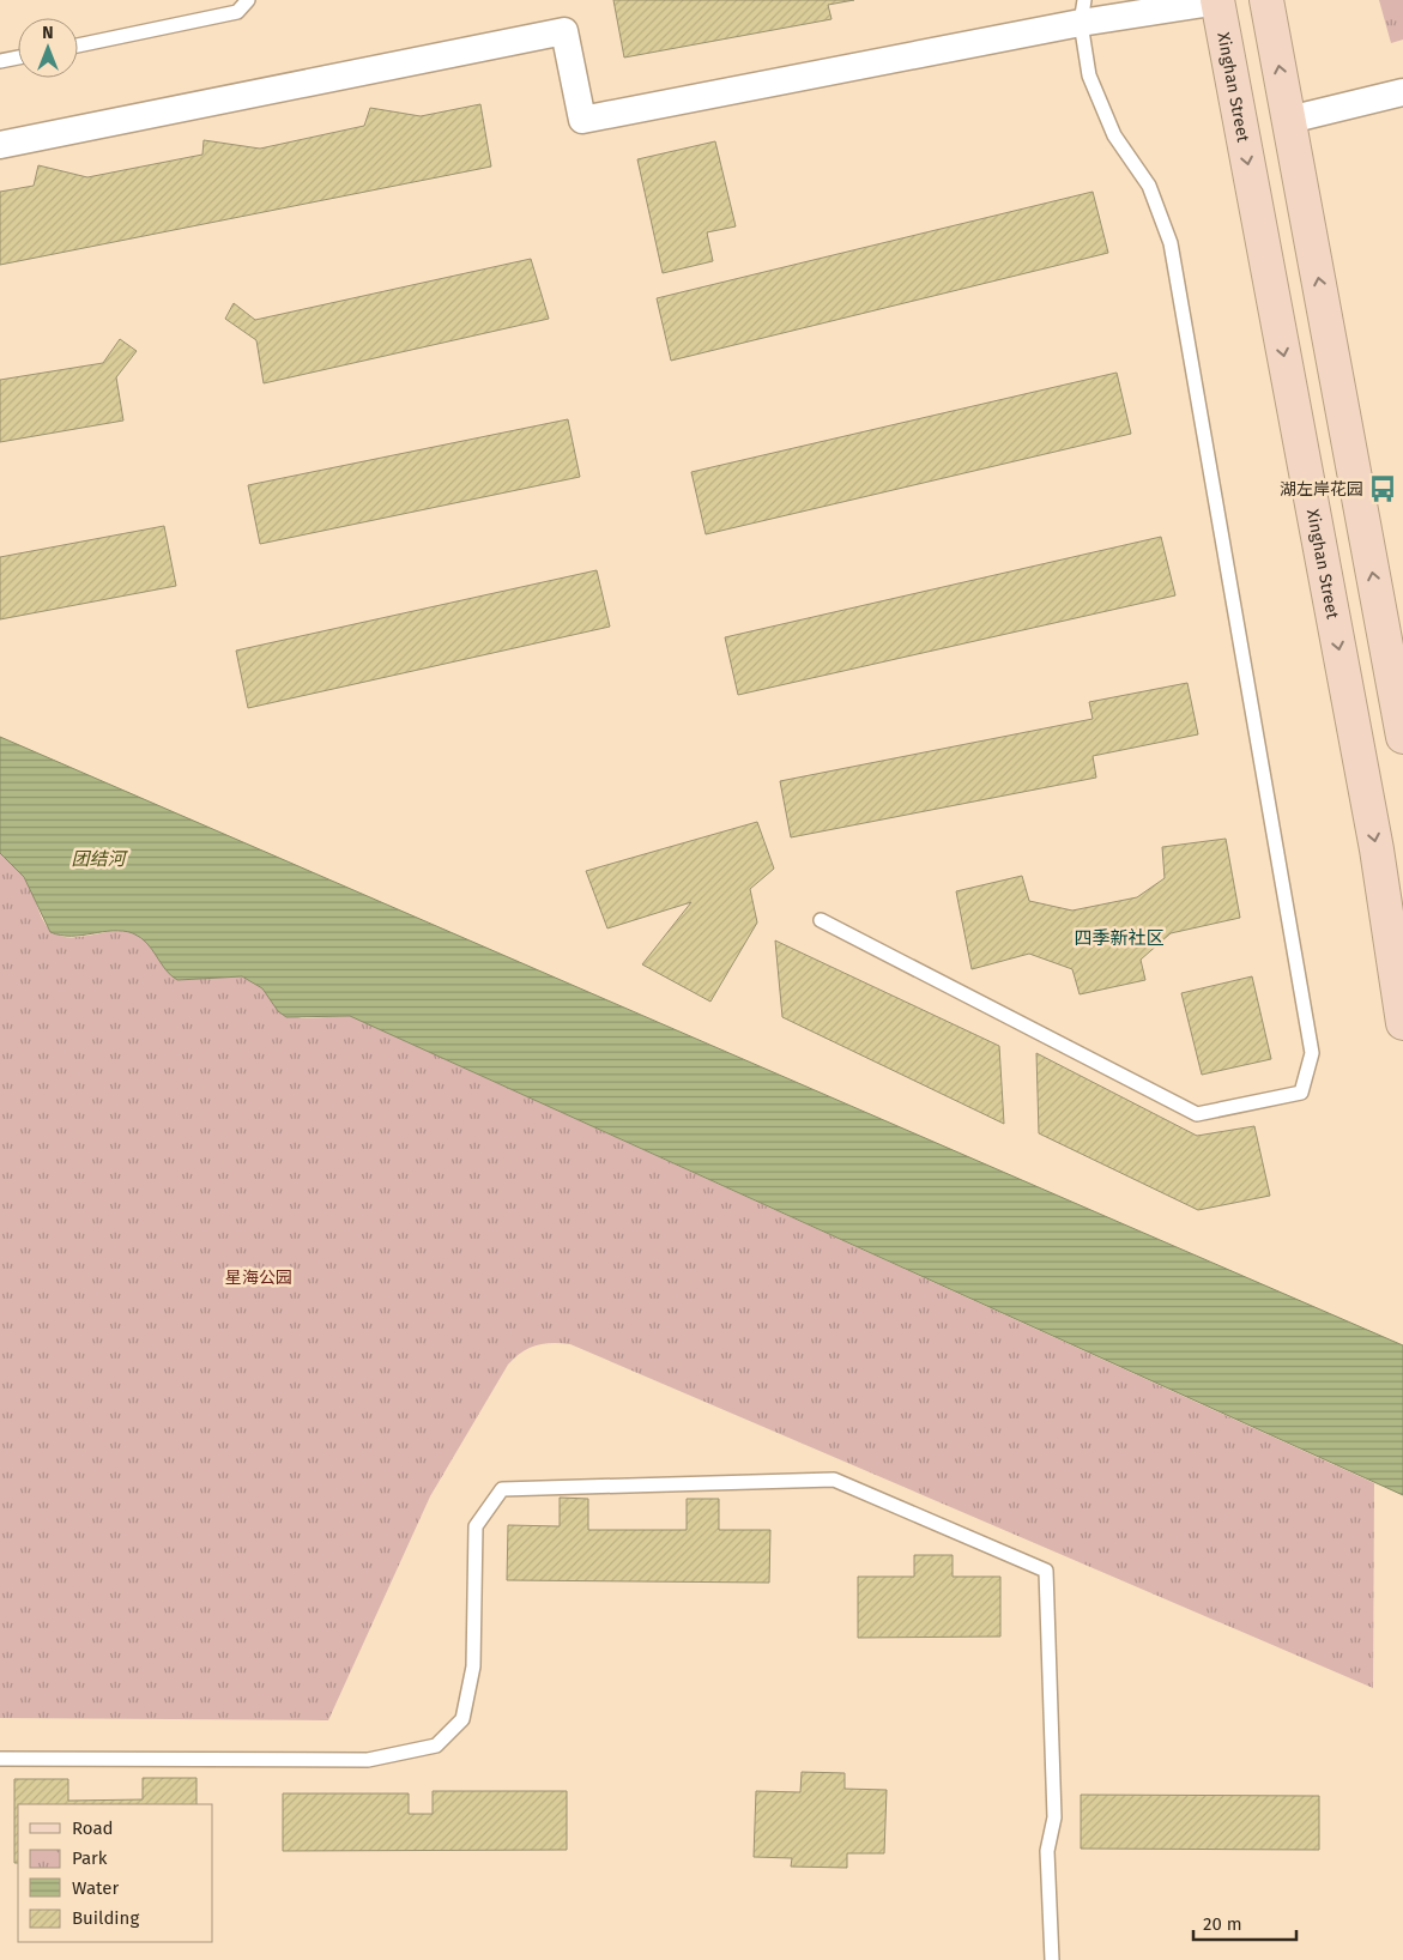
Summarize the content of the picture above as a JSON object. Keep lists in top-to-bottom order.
{
  "streets": {
    "main road": ["Xinghan Street"]
  },
  "districts": ["四季新社区"],
  "water": ["团结河"],
  "parks": ["星海公园"],
  "places": {
    "bus stop": ["湖左岸花园"]
  },
  "legend": [
    "Road",
    "Park",
    "Water",
    "Building"
  ],
  "scale_bar": "20 m",
  "north": "top"
}
